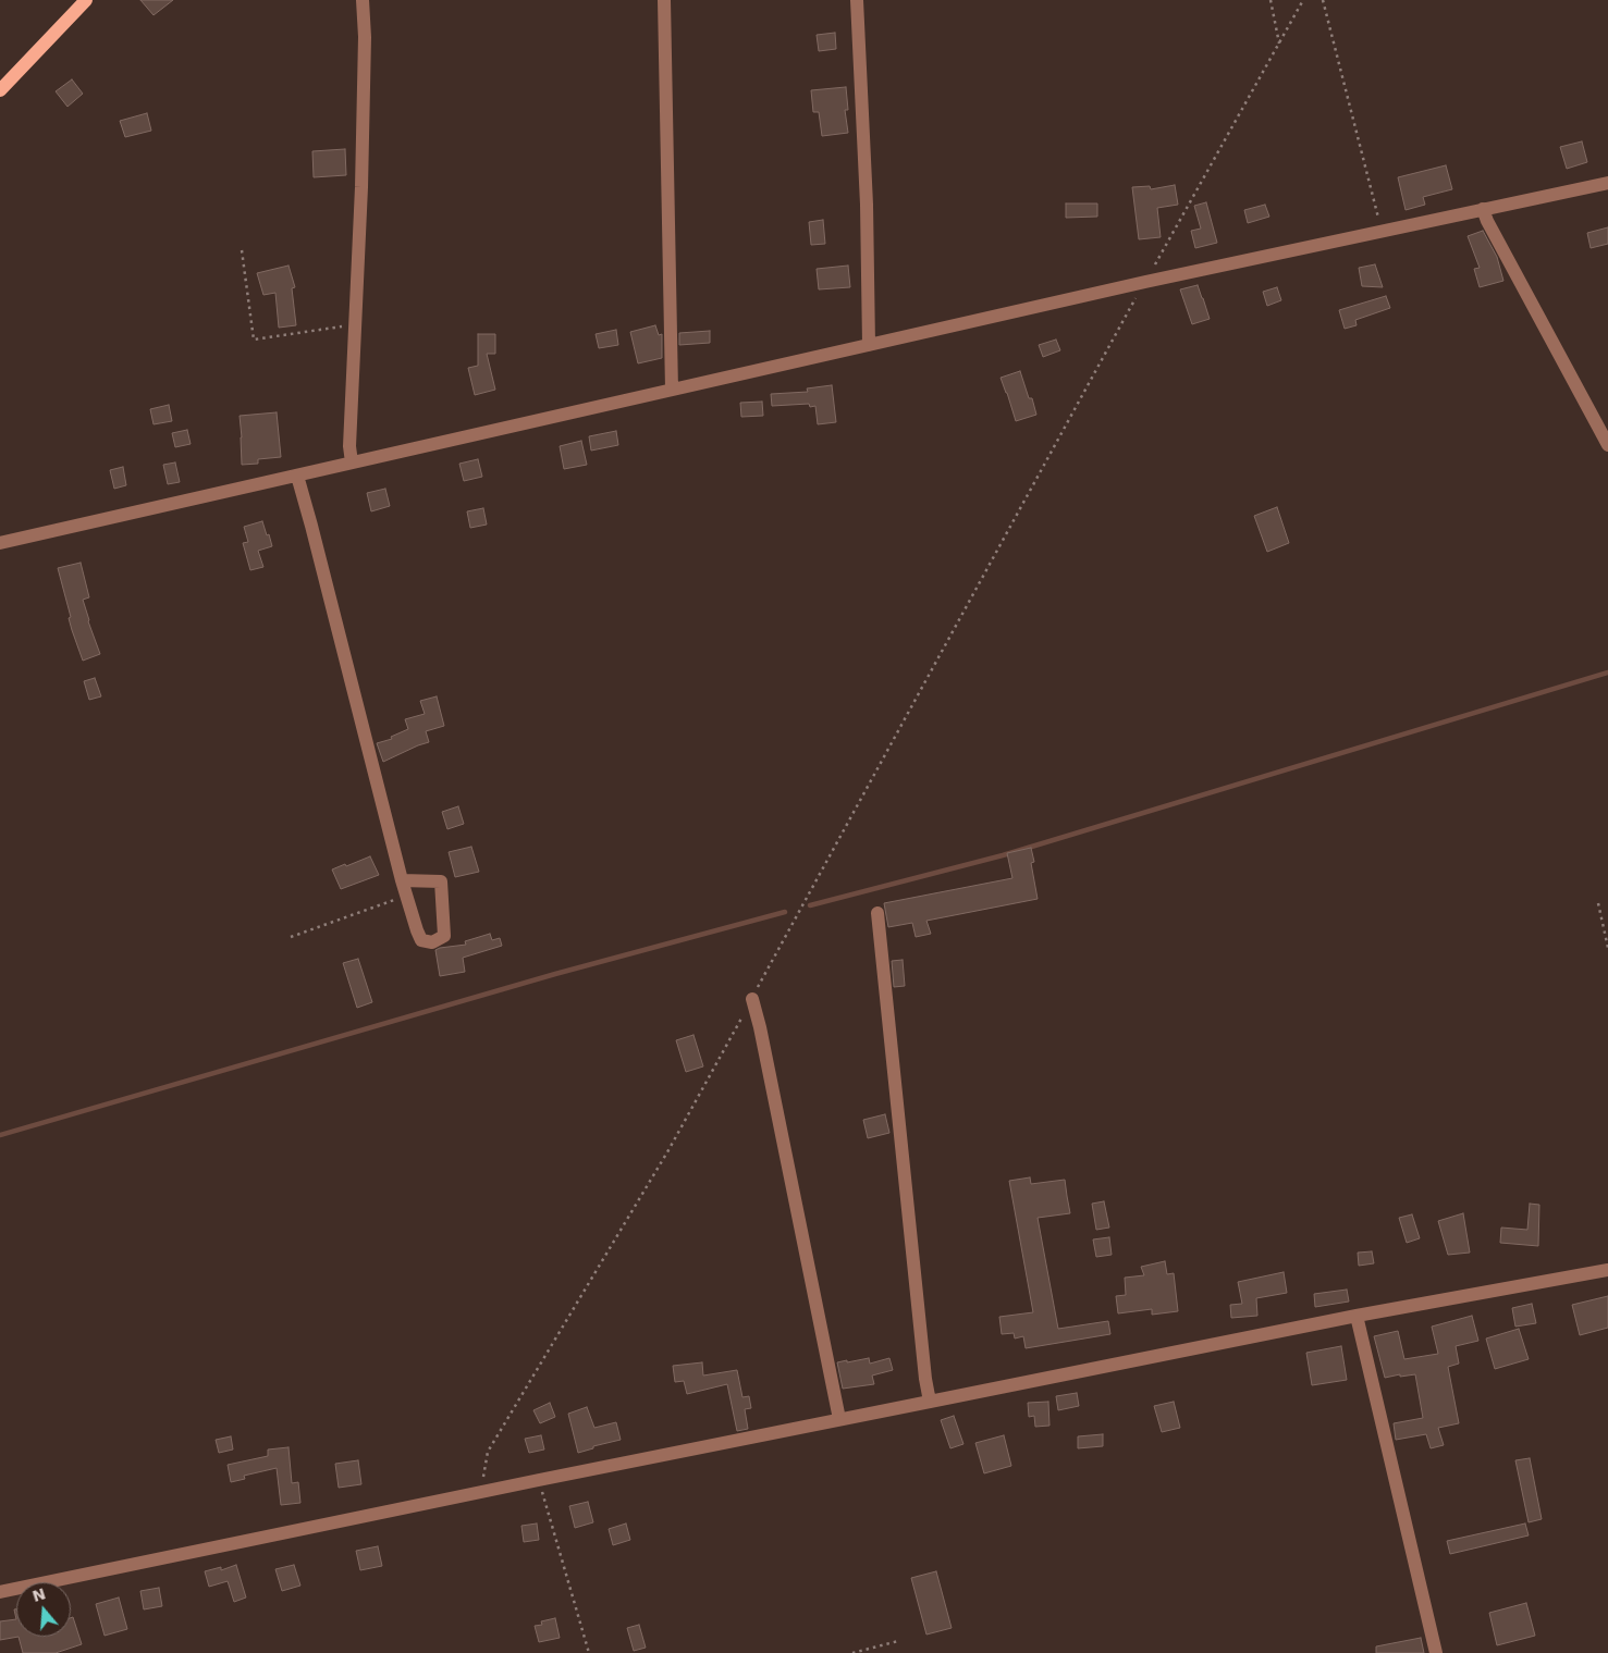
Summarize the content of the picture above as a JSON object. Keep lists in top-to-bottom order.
{
  "north": "top"
}
